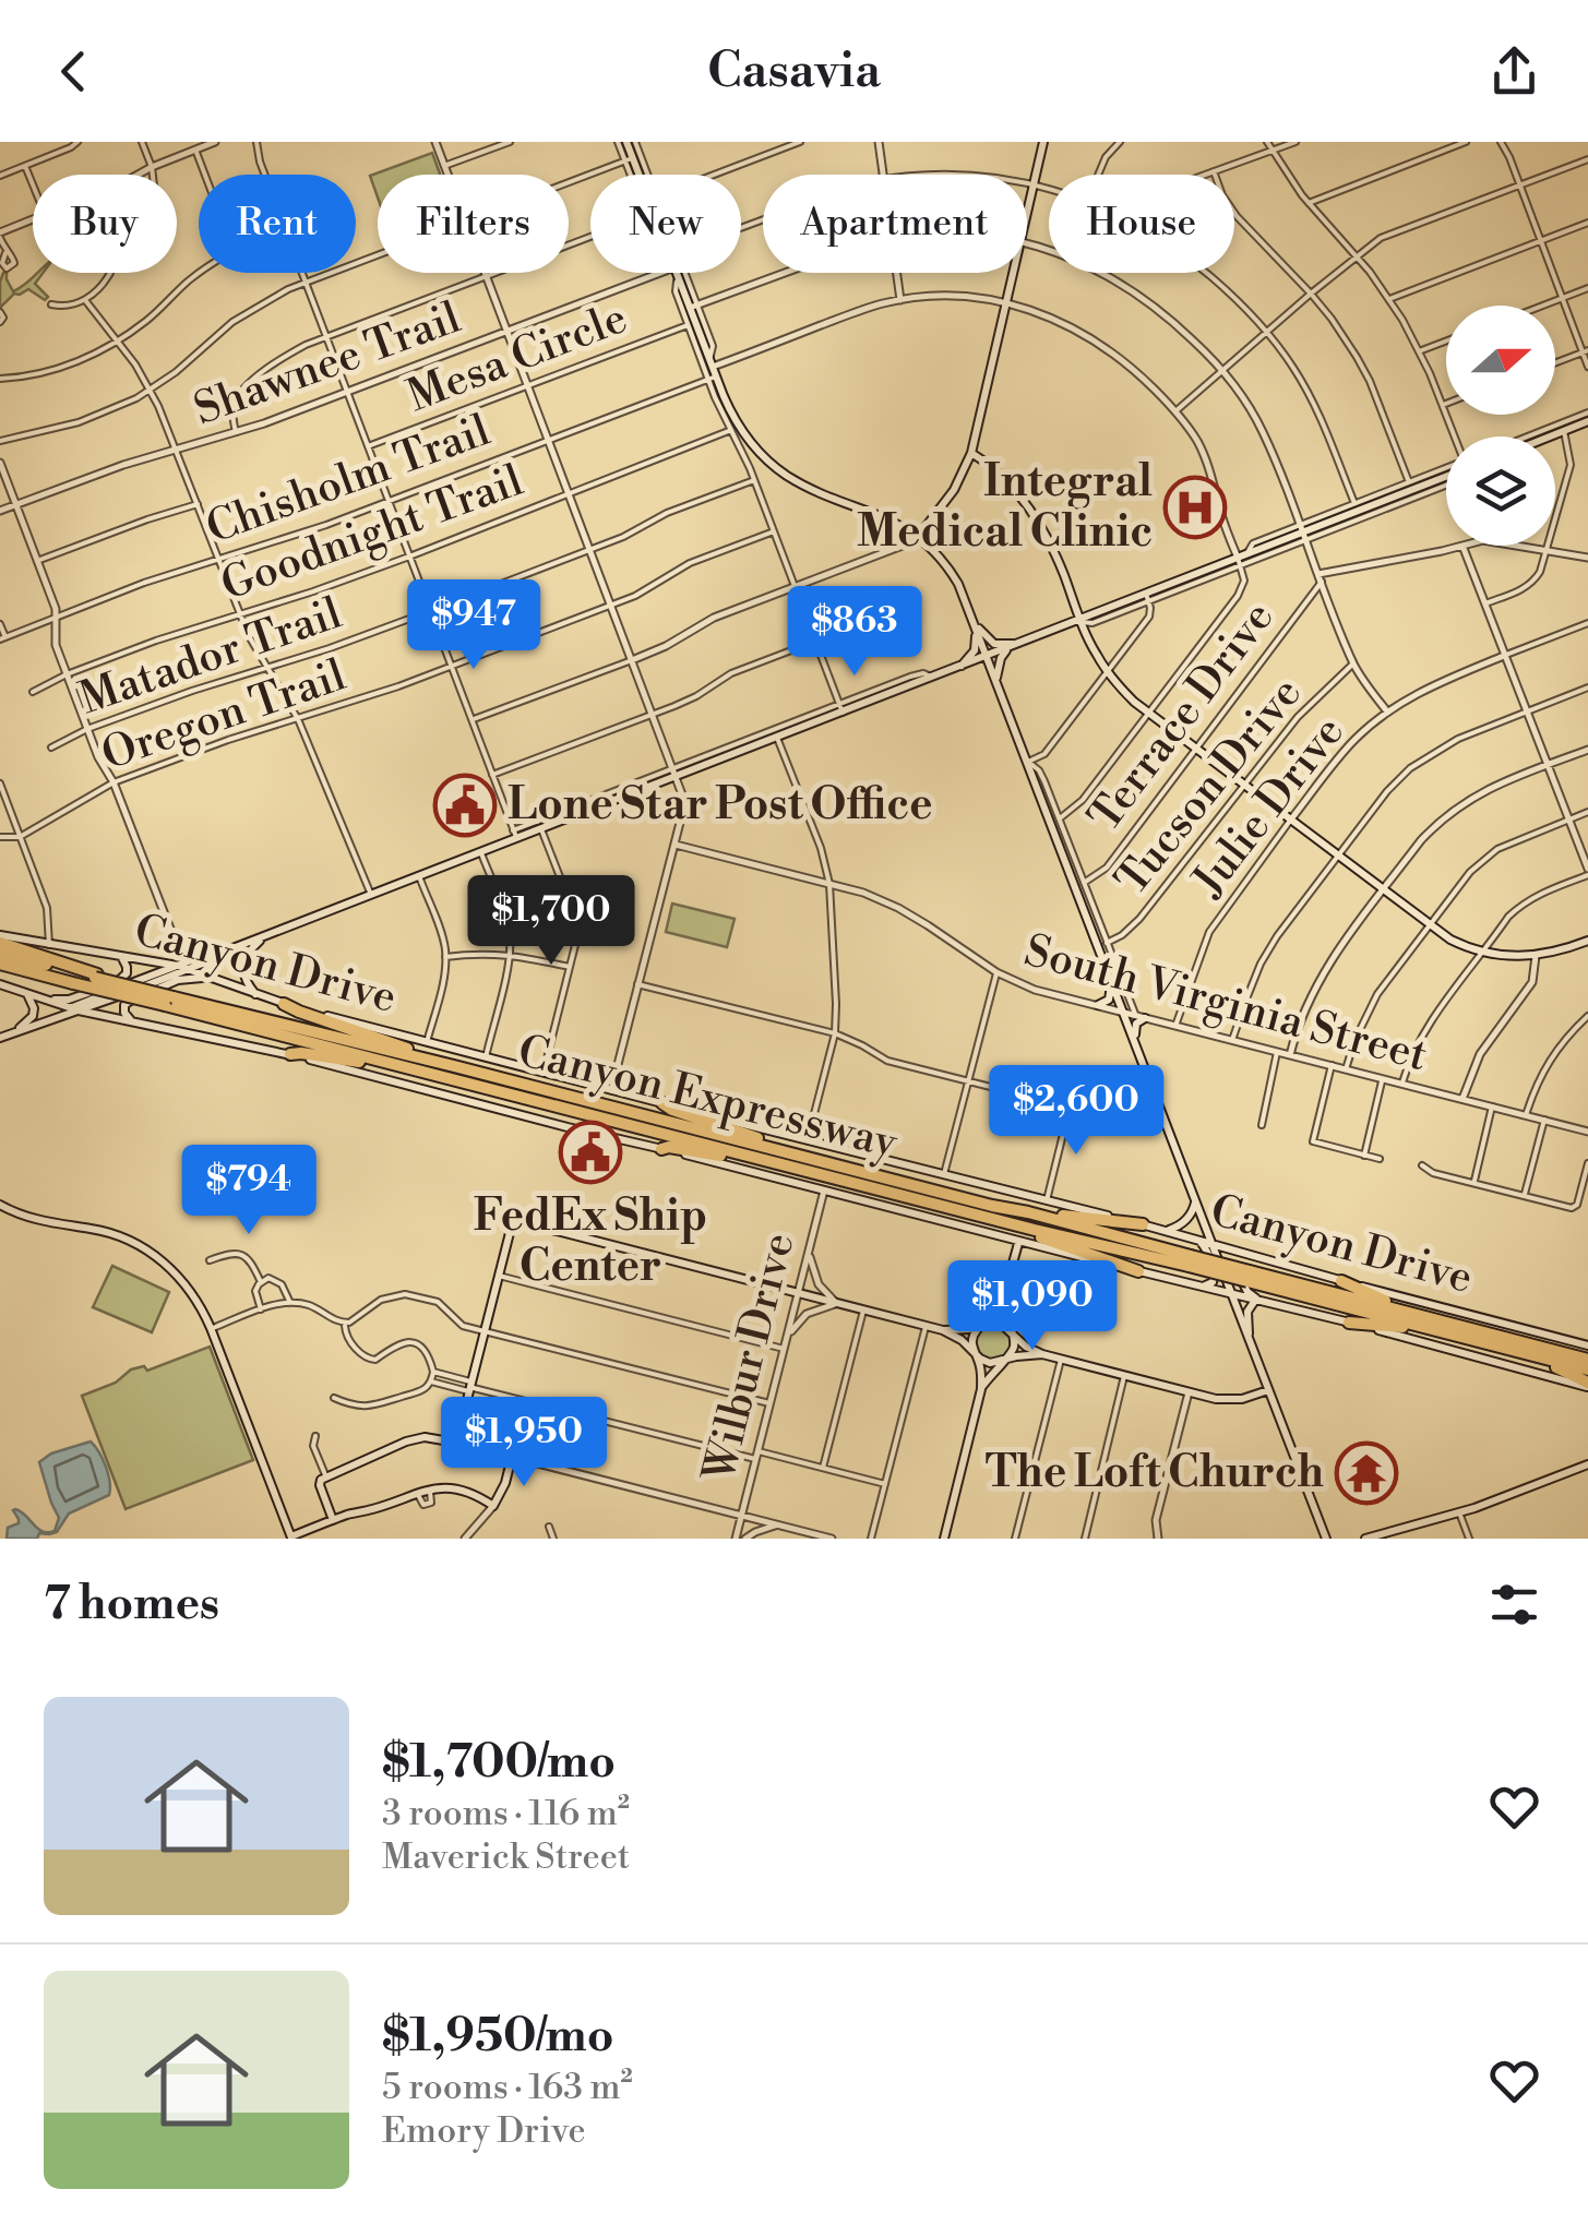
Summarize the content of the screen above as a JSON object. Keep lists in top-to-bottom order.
{
  "streets": {
    "highway": ["Canyon Expressway"],
    "main road": ["Canyon Drive"],
    "street": [
      "Mesa Circle",
      "Shawnee Trail",
      "Chisholm Trail",
      "Goodnight Trail",
      "Matador Trail",
      "Oregon Trail",
      "Terrace Drive",
      "Tucson Drive",
      "Julie Drive",
      "South Virginia Street",
      "Wilbur Drive"
    ]
  },
  "crossings": [
    ["Julie Drive", "South Virginia Street"],
    ["Canyon Drive", "Wilbur Drive"]
  ],
  "places": {
    "hospital": ["Integral Medical Clinic"],
    "public building": ["Lone Star Post Office", "FedEx Ship Center"],
    "temple": ["The Loft Church"]
  },
  "north": "right",
  "page": {
    "header": "Casavia",
    "chip": [
      "Buy",
      "Rent",
      "Filters",
      "New",
      "Apartment",
      "House"
    ],
    "price": [
      "$947",
      "$863",
      "$1,700",
      "$2,600",
      "$794",
      "$1,090",
      "$1,950"
    ],
    "heading": "7 homes",
    "list": [
      {
        "name": "$1,700/mo",
        "note": "3 rooms · 116 m² · Maverick Street"
      },
      {
        "name": "$1,950/mo",
        "note": "5 rooms · 163 m² · Emory Drive"
      }
    ]
  }
}
